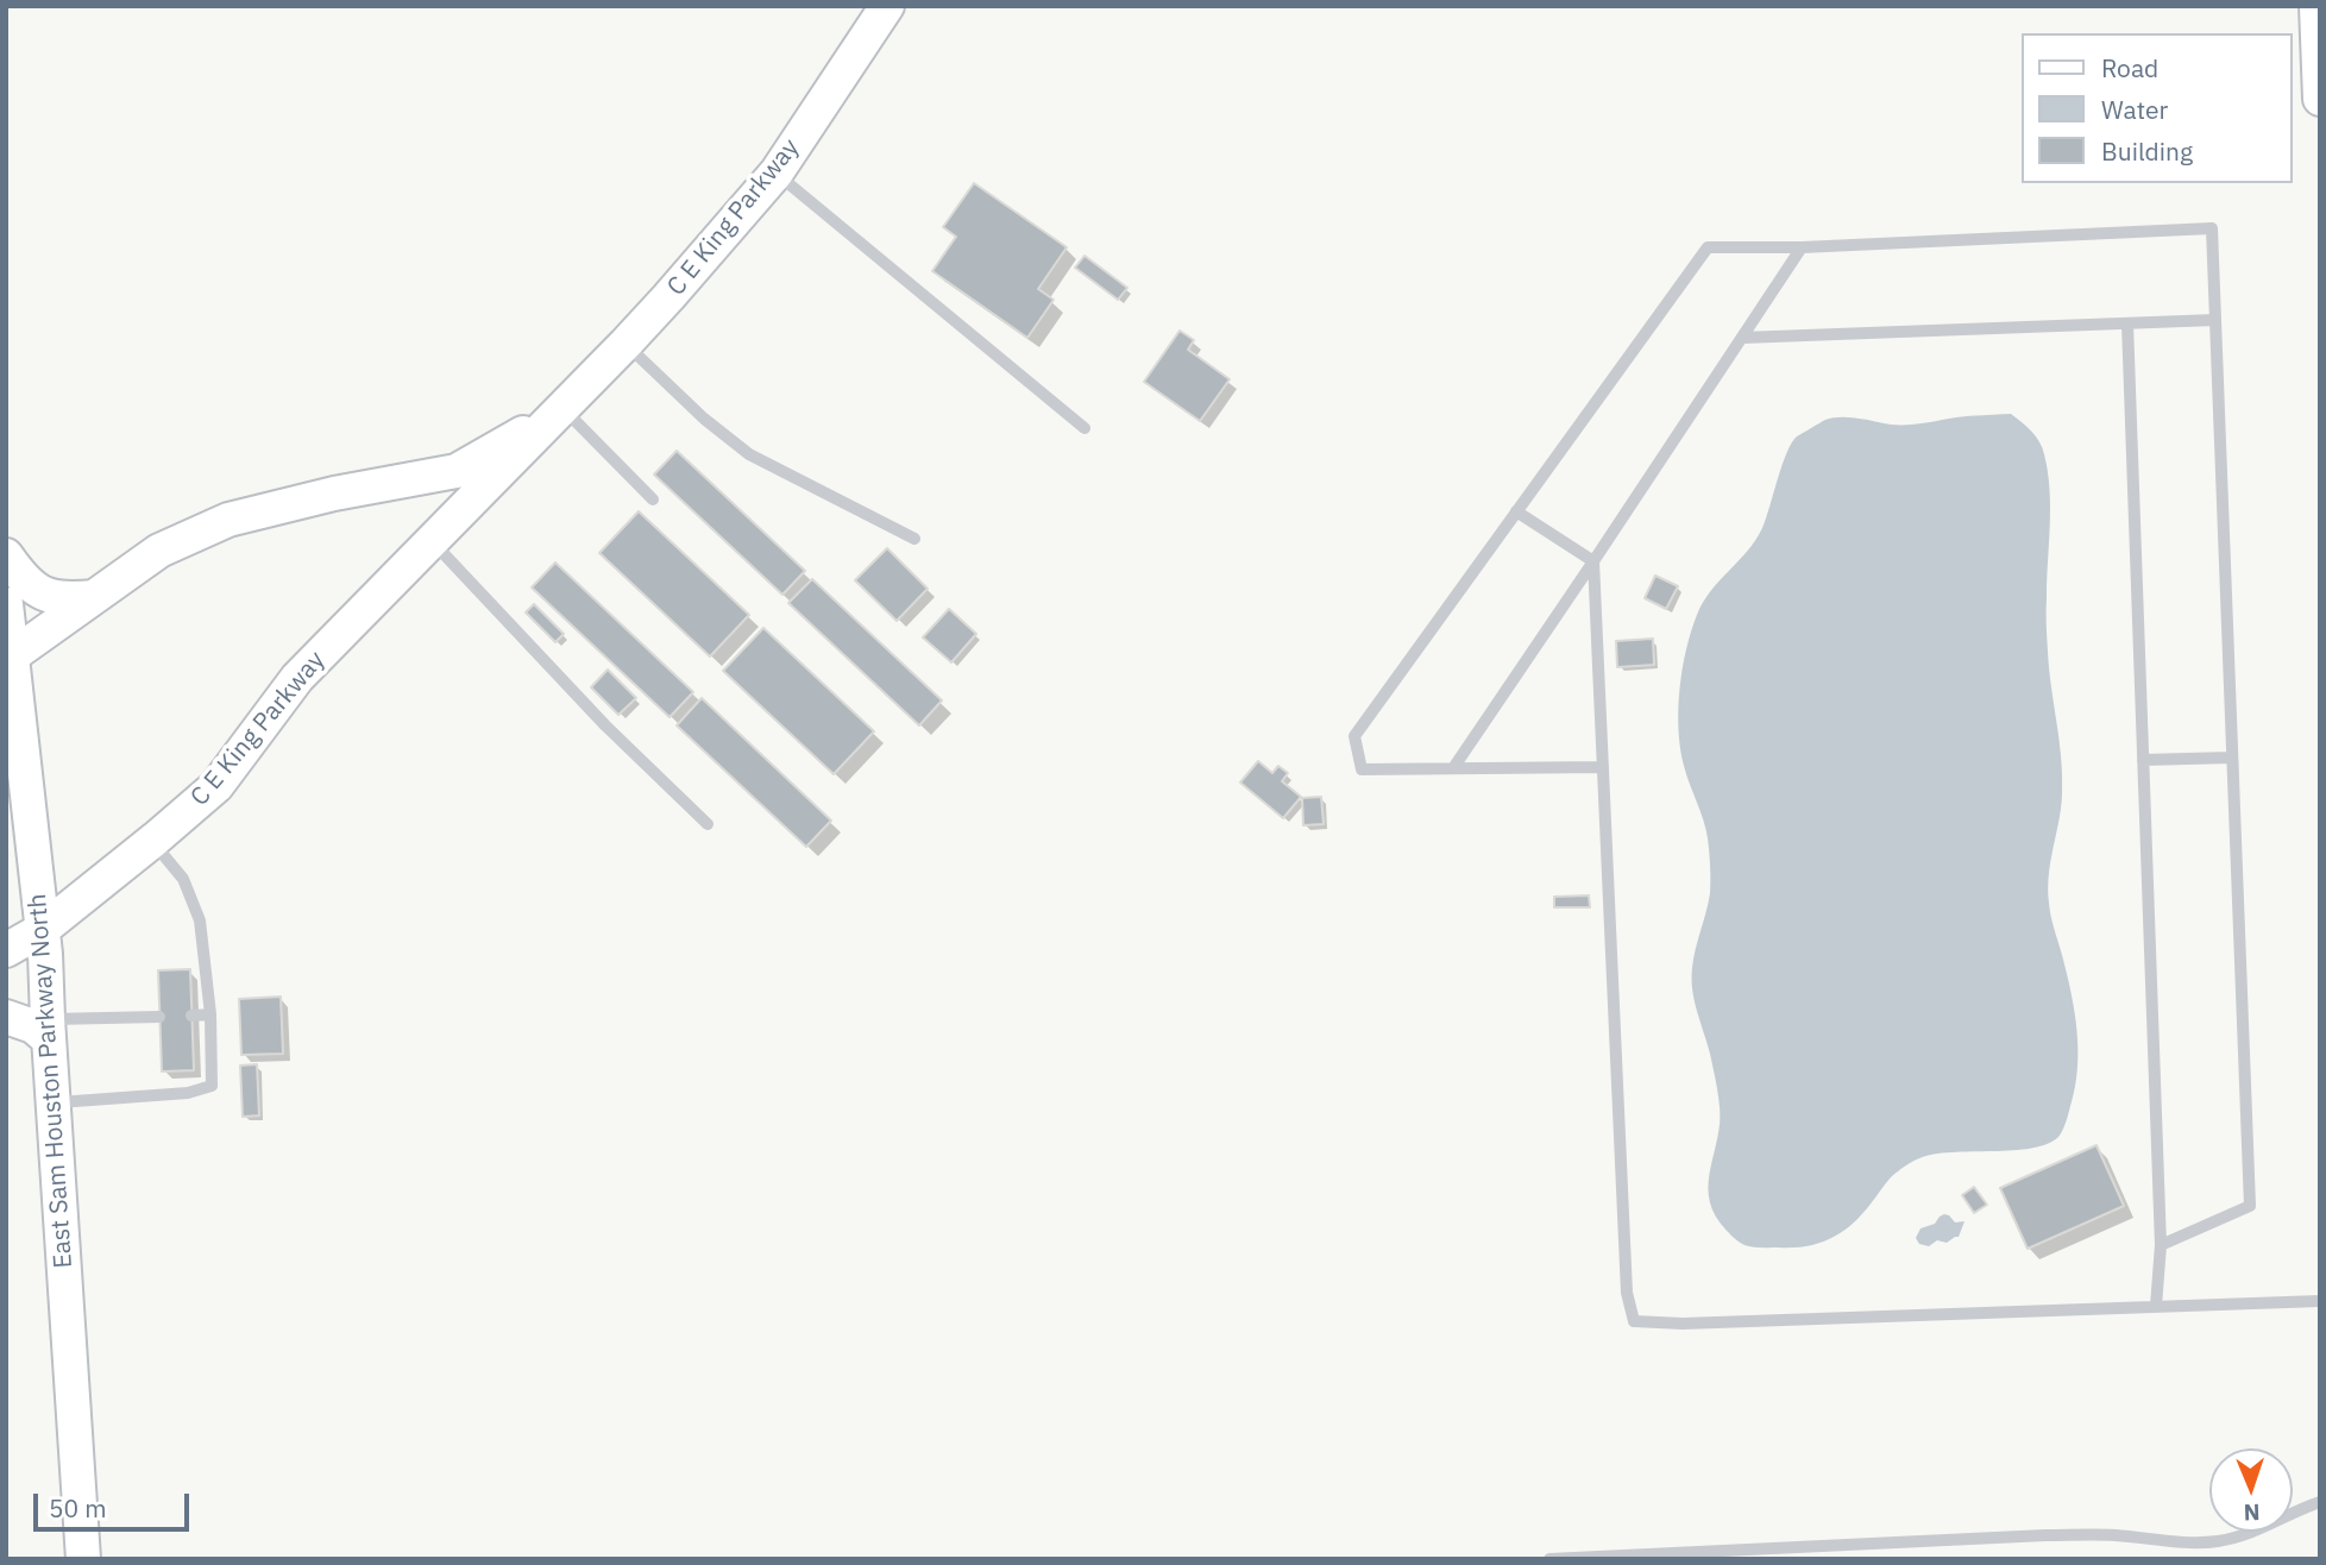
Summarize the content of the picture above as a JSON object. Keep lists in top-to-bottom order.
{
  "streets": {
    "main road": ["C E King Parkway", "East Sam Houston Parkway North"]
  },
  "crossings": [
    ["C E King Parkway", "East Sam Houston Parkway North"]
  ],
  "legend": ["Road", "Water", "Building"],
  "scale_bar": "50 m",
  "north": "bottom"
}
